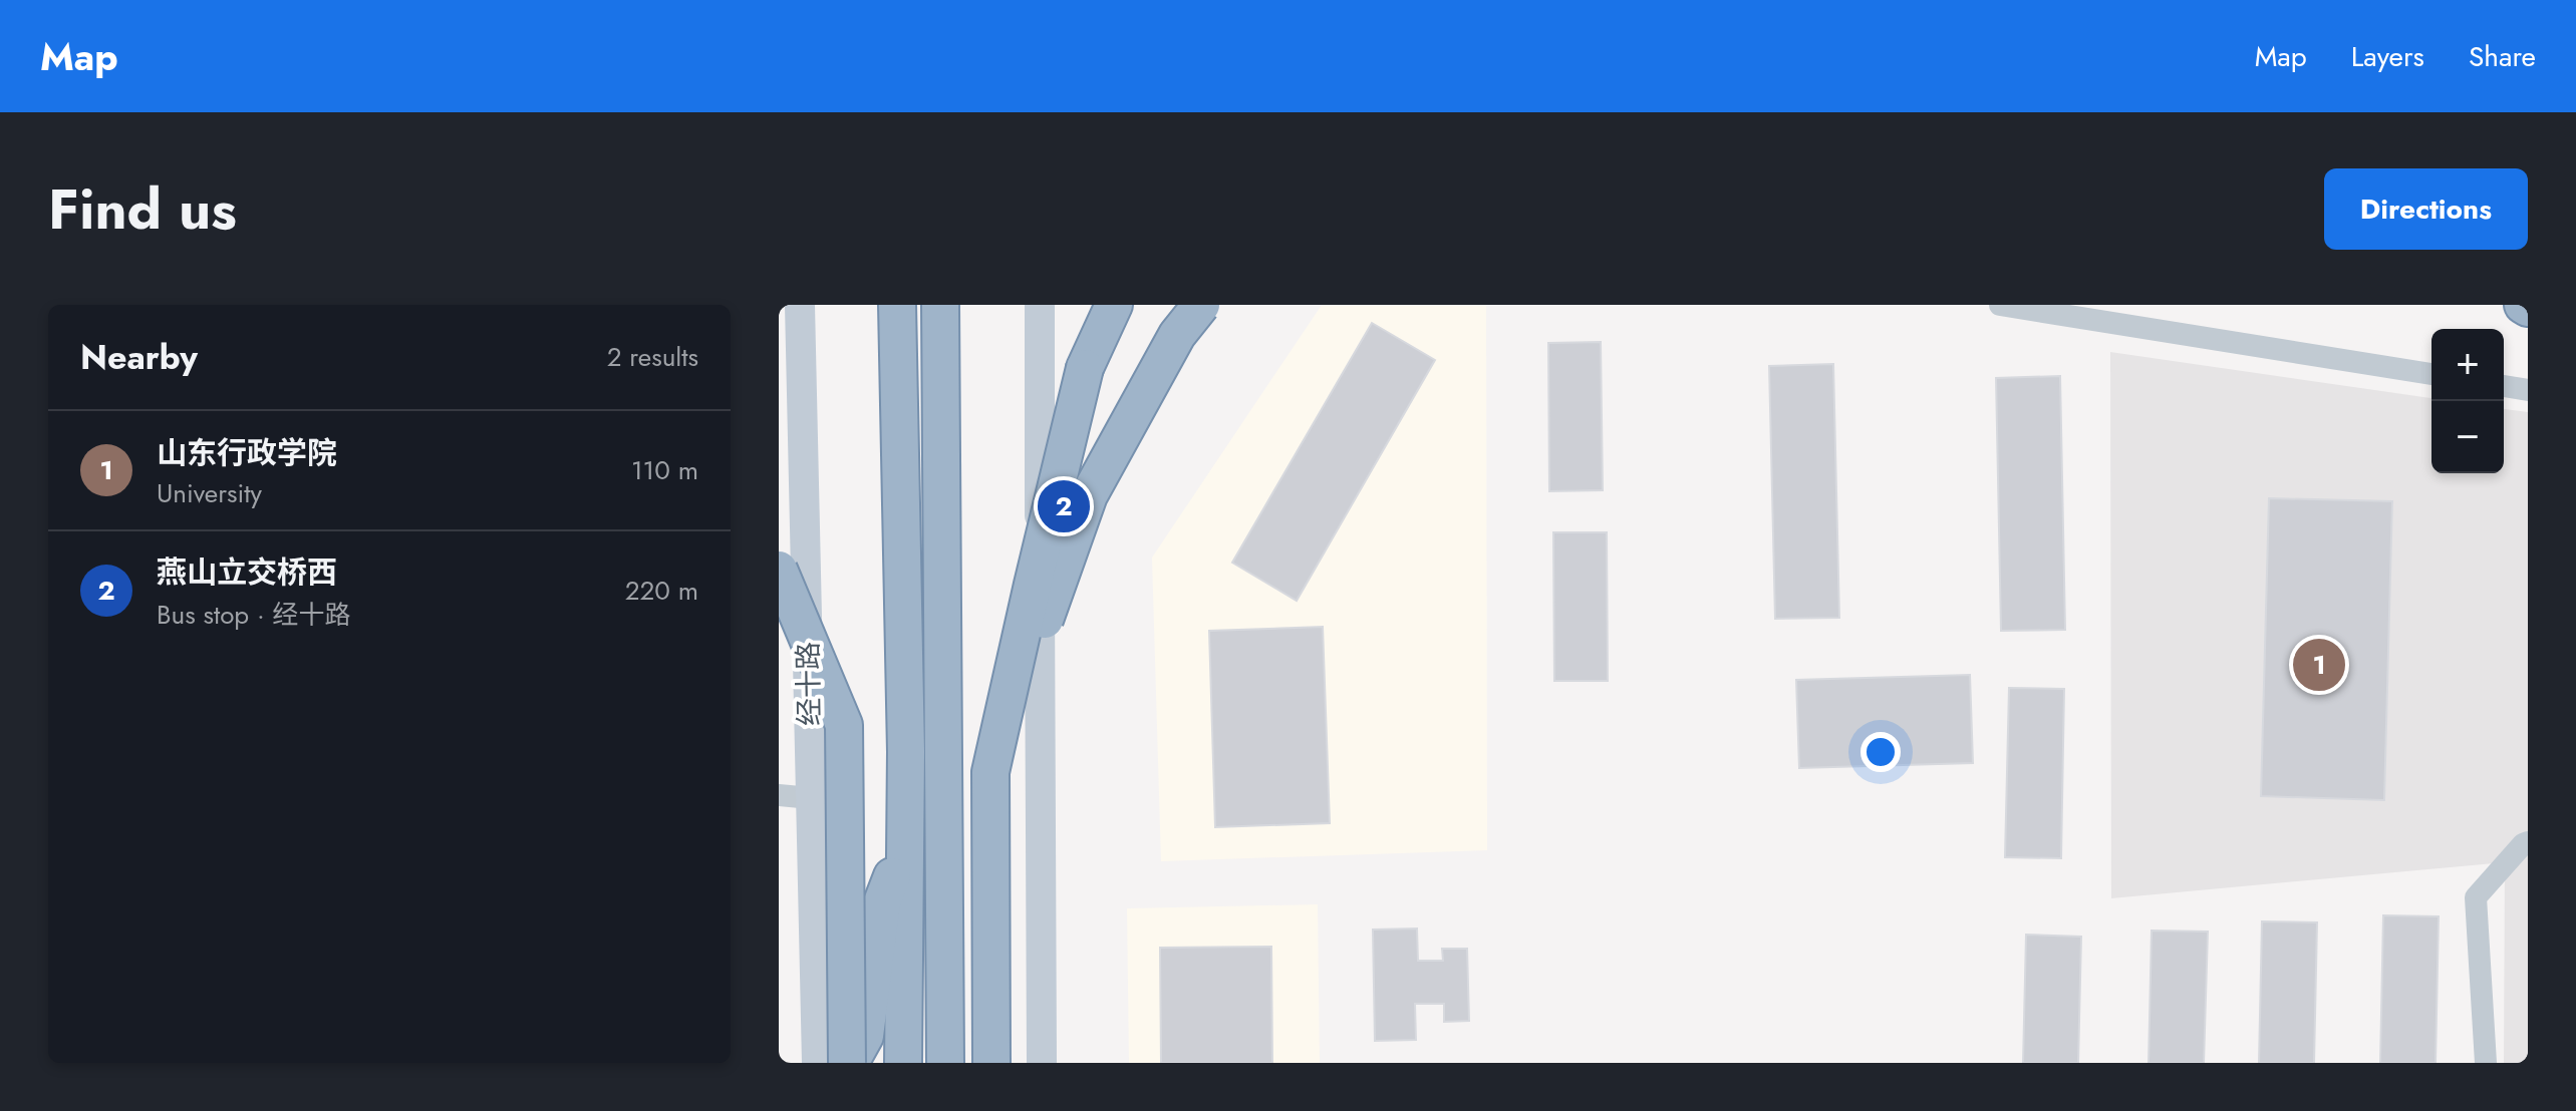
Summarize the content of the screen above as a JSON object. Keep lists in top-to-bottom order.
{
  "streets": {
    "main road": ["经十路"]
  },
  "page": {
    "header": "Map",
    "nav": ["Map", "Layers", "Share"],
    "title": "Find us",
    "buttons": "Directions",
    "heading": ["Nearby", "2 results"],
    "map_buttons": ["+", "−"],
    "list": [
      {
        "mark": "1",
        "name": "山东行政学院",
        "note": "University",
        "value": "110 m"
      },
      {
        "mark": "2",
        "name": "燕山立交桥西",
        "note": "Bus stop · 经十路",
        "value": "220 m"
      }
    ],
    "pins": ["2", "1"]
  }
}
